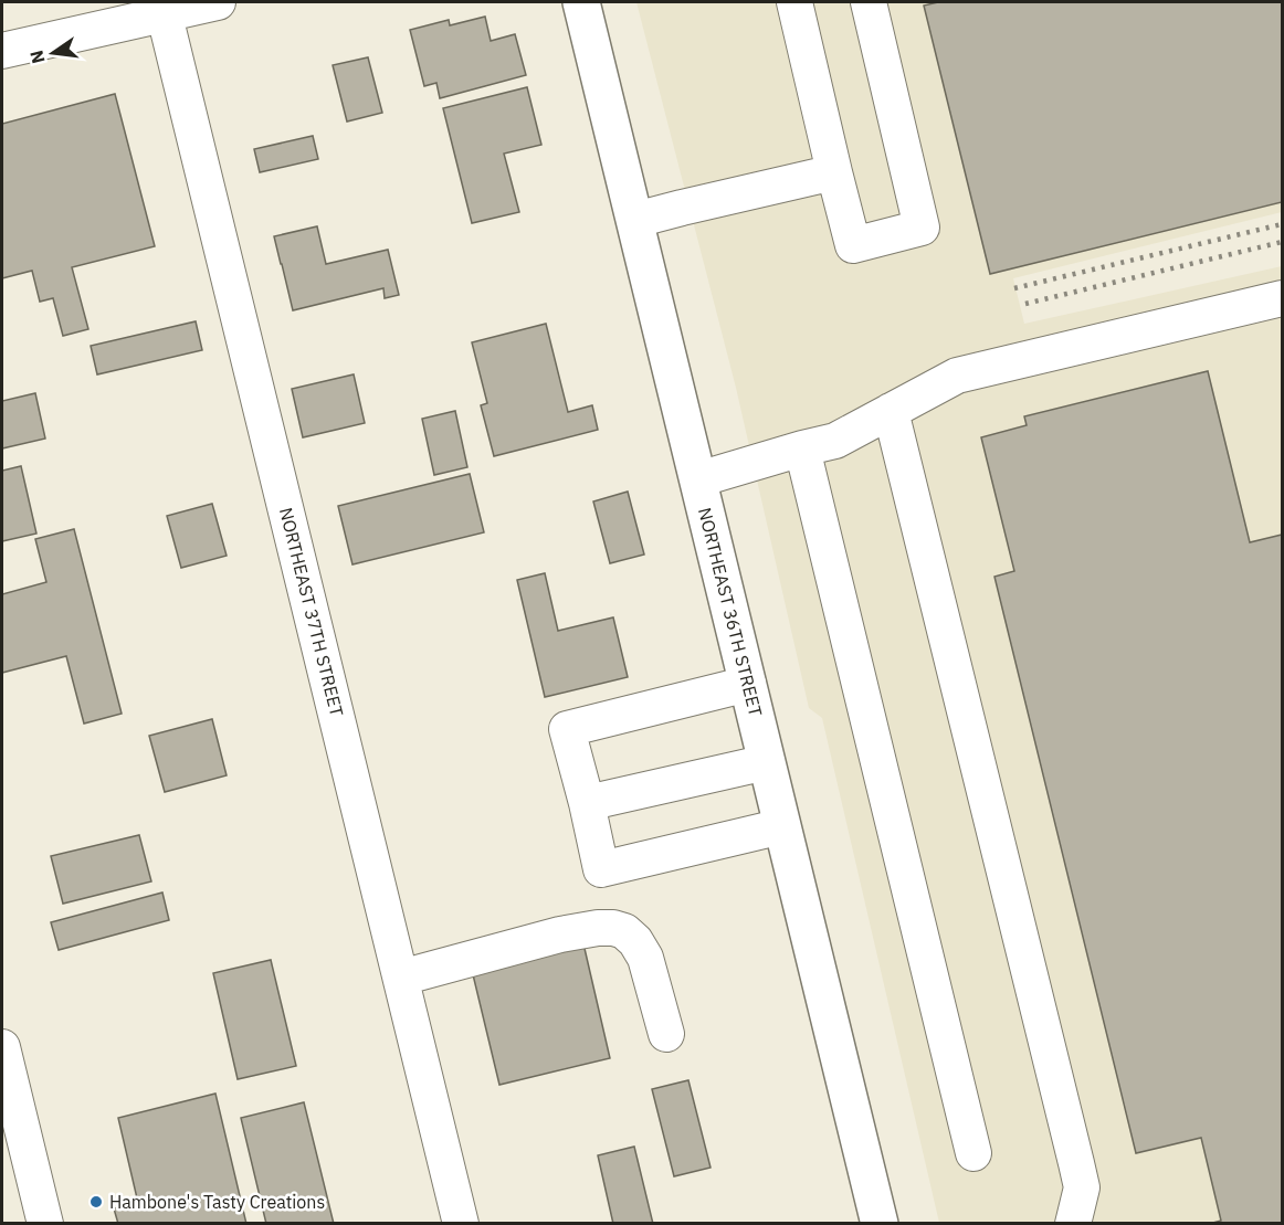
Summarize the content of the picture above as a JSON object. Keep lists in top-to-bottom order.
{
  "streets": {
    "main road": ["NORTHEAST 36TH STREET"],
    "street": ["NORTHEAST 37TH STREET"]
  },
  "places": ["Hambone's Tasty Creations"],
  "north": "left"
}
